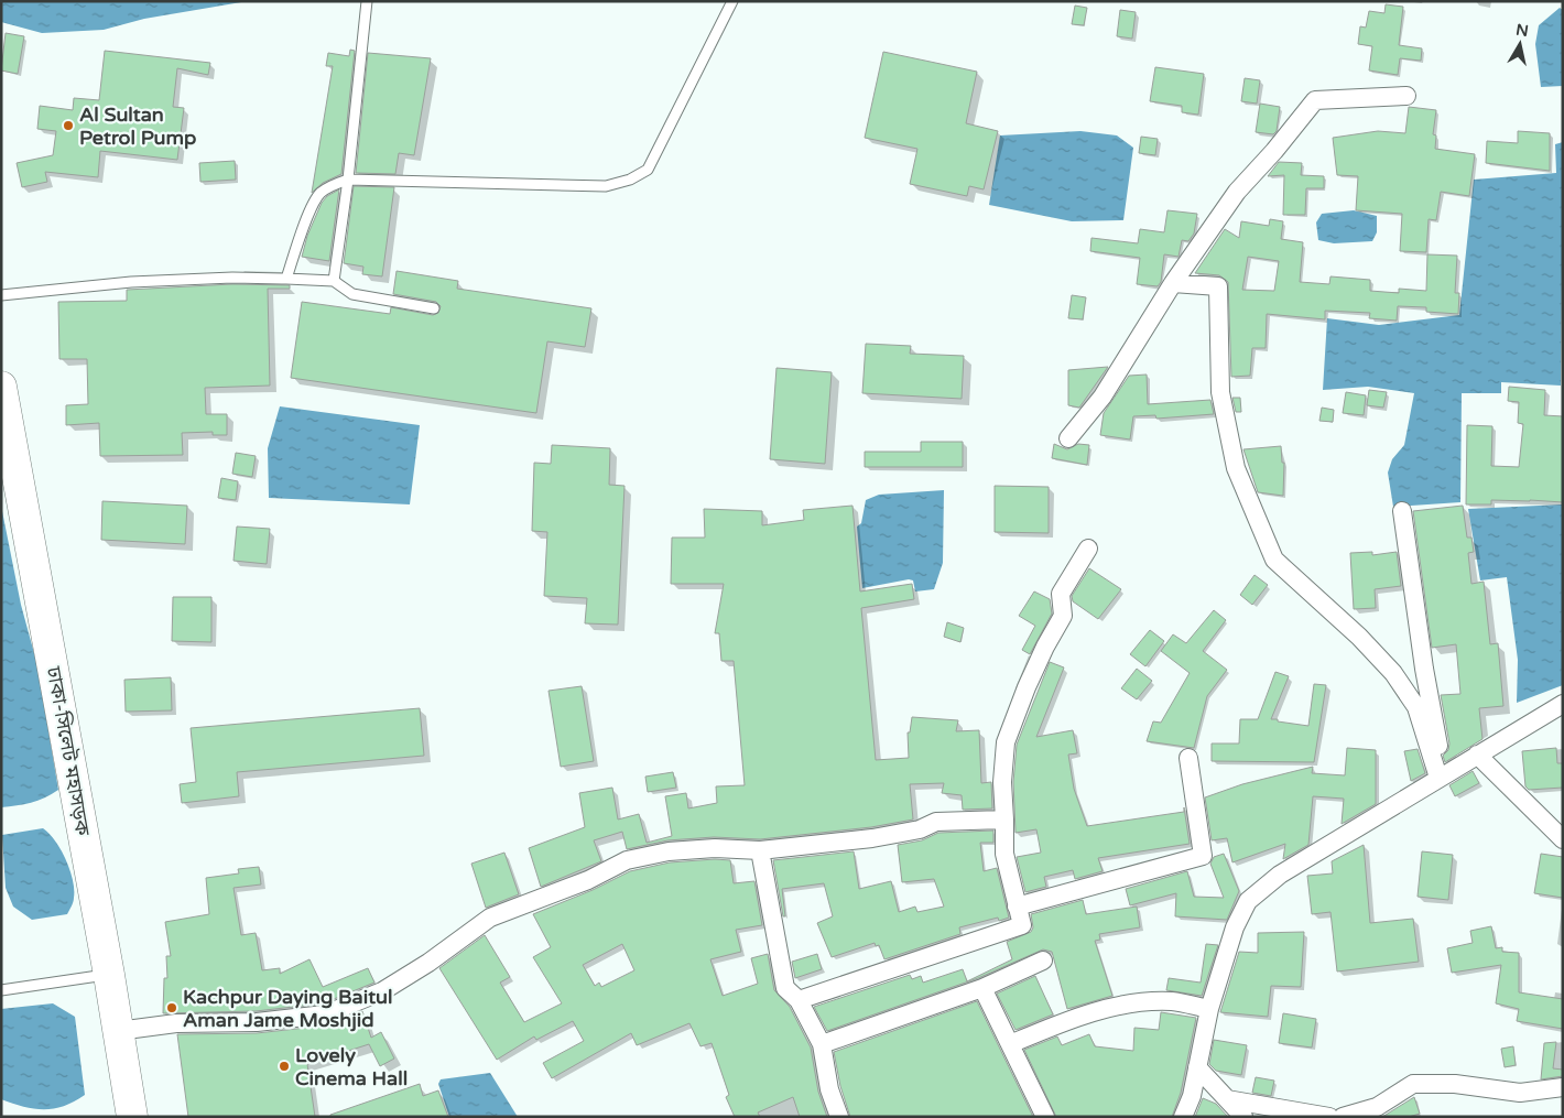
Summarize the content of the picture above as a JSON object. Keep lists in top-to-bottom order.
{
  "streets": {
    "highway": ["ঢাকা-সিলেট মহাসড়ক"]
  },
  "places": ["Al Sultan Petrol Pump", "Kachpur Daying Baitul Aman Jame Moshjid", "Lovely Cinema Hall"],
  "north": "top"
}
